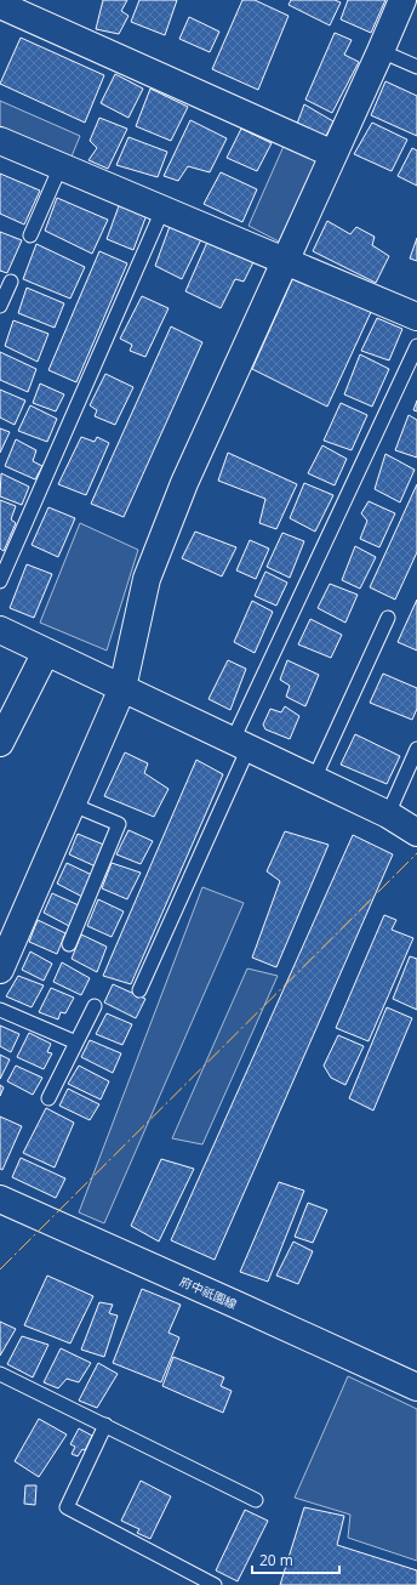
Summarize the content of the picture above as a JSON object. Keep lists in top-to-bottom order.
{
  "streets": {
    "street": ["府中祇園線"]
  },
  "scale_bar": "20 m"
}
